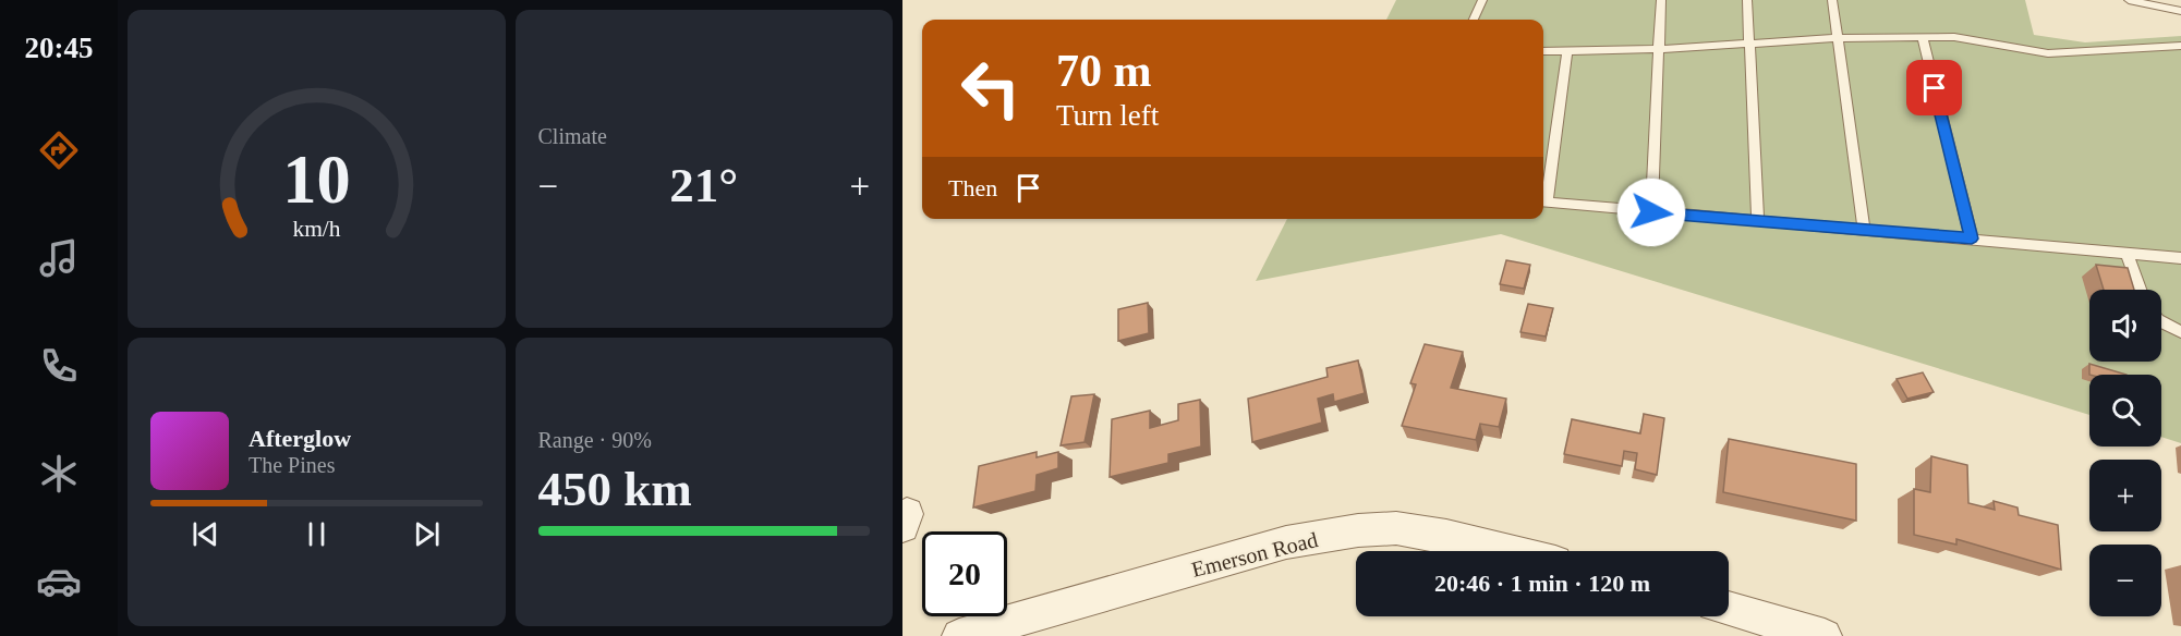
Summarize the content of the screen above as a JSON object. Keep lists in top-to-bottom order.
{
  "streets": {
    "street": ["Emerson Road"]
  },
  "page": {
    "tabs": "20:45",
    "tile": [
      "Climate",
      ["Range · 90%", "450 km"]
    ],
    "turn": ["70 m", "Turn left"],
    "then": "Then",
    "heat": ["−", "21°", "+"],
    "map_buttons": ["+", "−"],
    "song": ["Afterglow", "The Pines"],
    "limit": "20",
    "trip": "20:46 · 1 min · 120 m",
    "gauge": ["10", "km/h"]
  }
}
